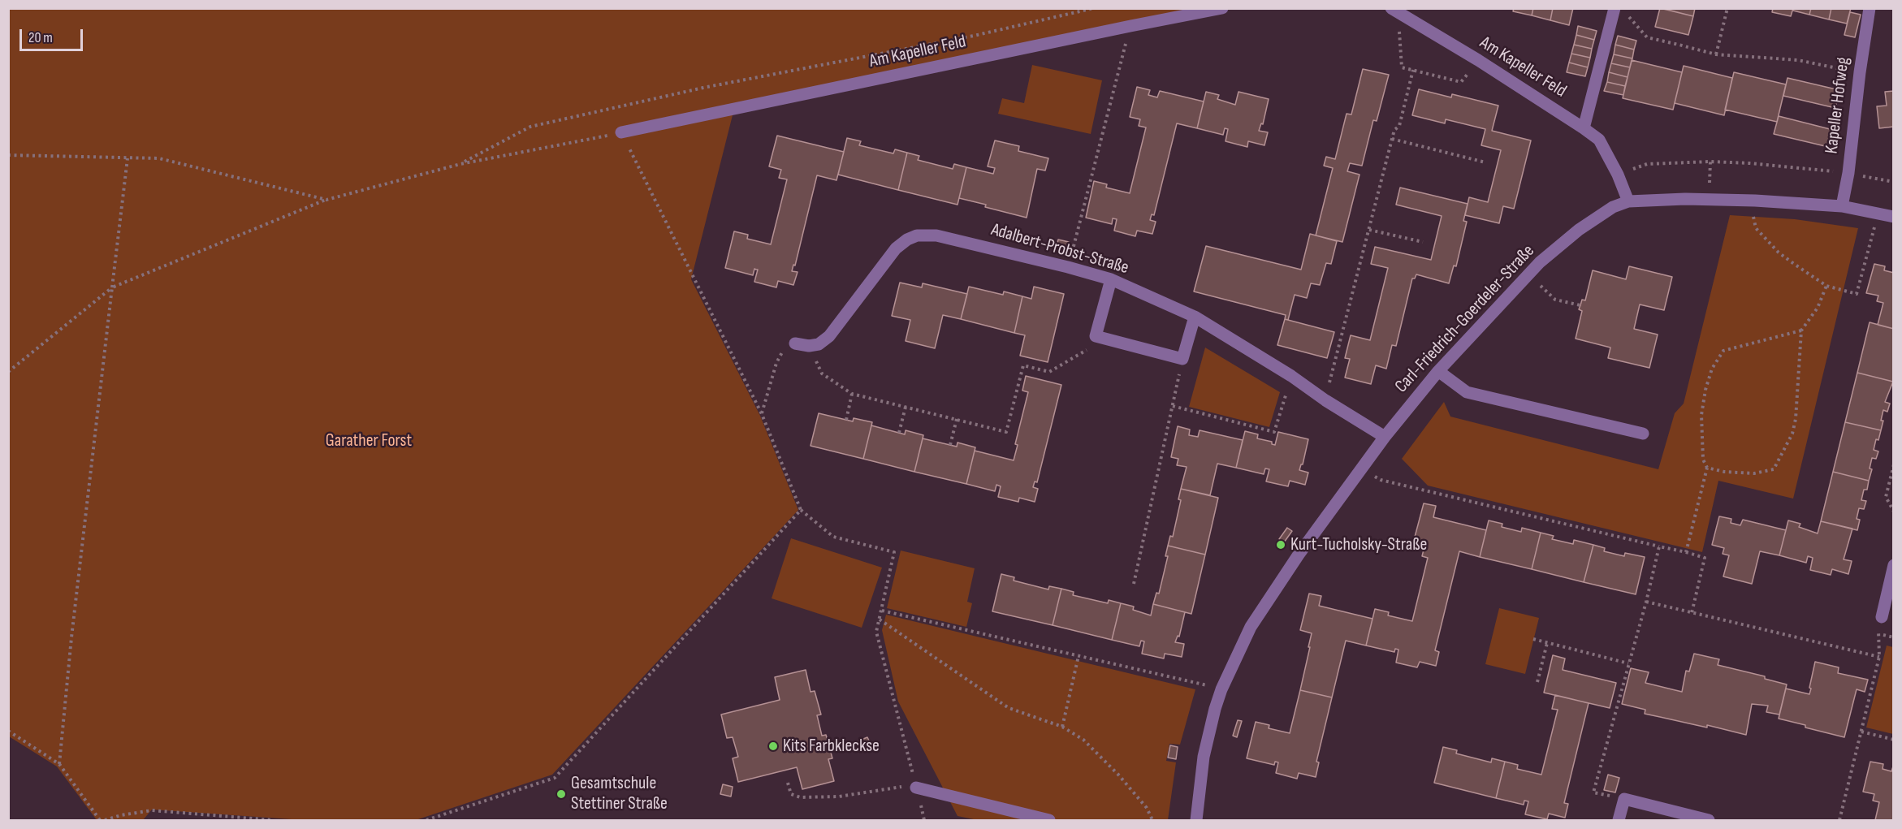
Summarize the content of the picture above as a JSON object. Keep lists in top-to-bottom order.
{
  "streets": {
    "street": [
      "Am Kapeller Feld",
      "Kapeller Hofweg",
      "Adalbert-Probst-Straße",
      "Carl-Friedrich-Goerdeler-Straße"
    ]
  },
  "crossings": [
    ["Am Kapeller Feld", "Carl-Friedrich-Goerdeler-Straße"],
    ["Adalbert-Probst-Straße", "Carl-Friedrich-Goerdeler-Straße"]
  ],
  "parks": ["Garather Forst"],
  "places": ["Kurt-Tucholsky-Straße", "Kits Farbkleckse", "Gesamtschule Stettiner Straße"],
  "scale_bar": "20 m"
}
